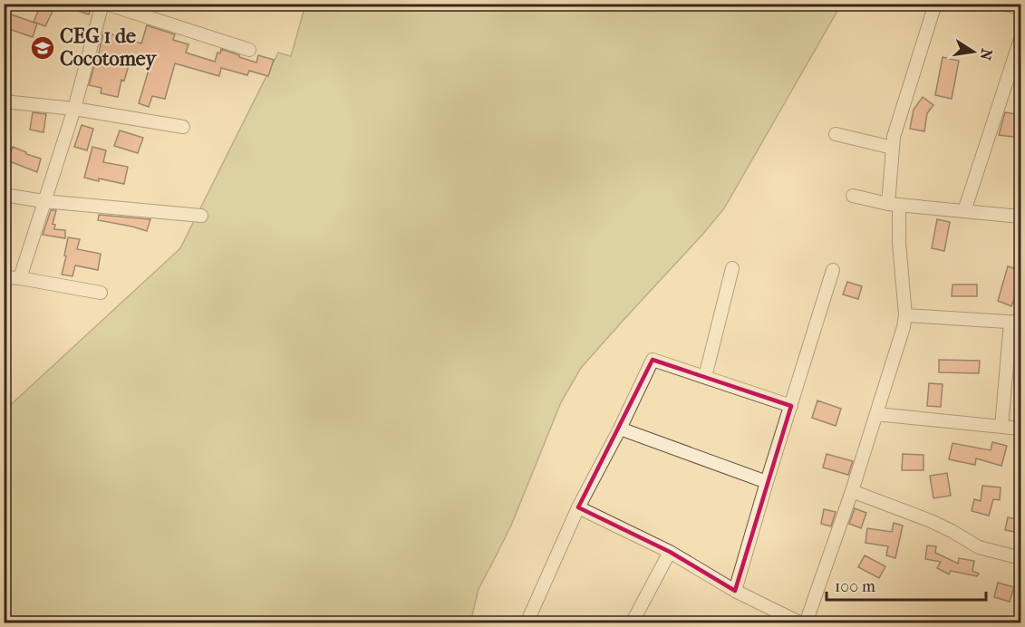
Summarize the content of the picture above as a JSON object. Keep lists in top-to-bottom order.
{
  "places": {
    "school or university": ["CEG 1 de Cocotomey"]
  },
  "scale_bar": "100 m",
  "north": "right"
}
